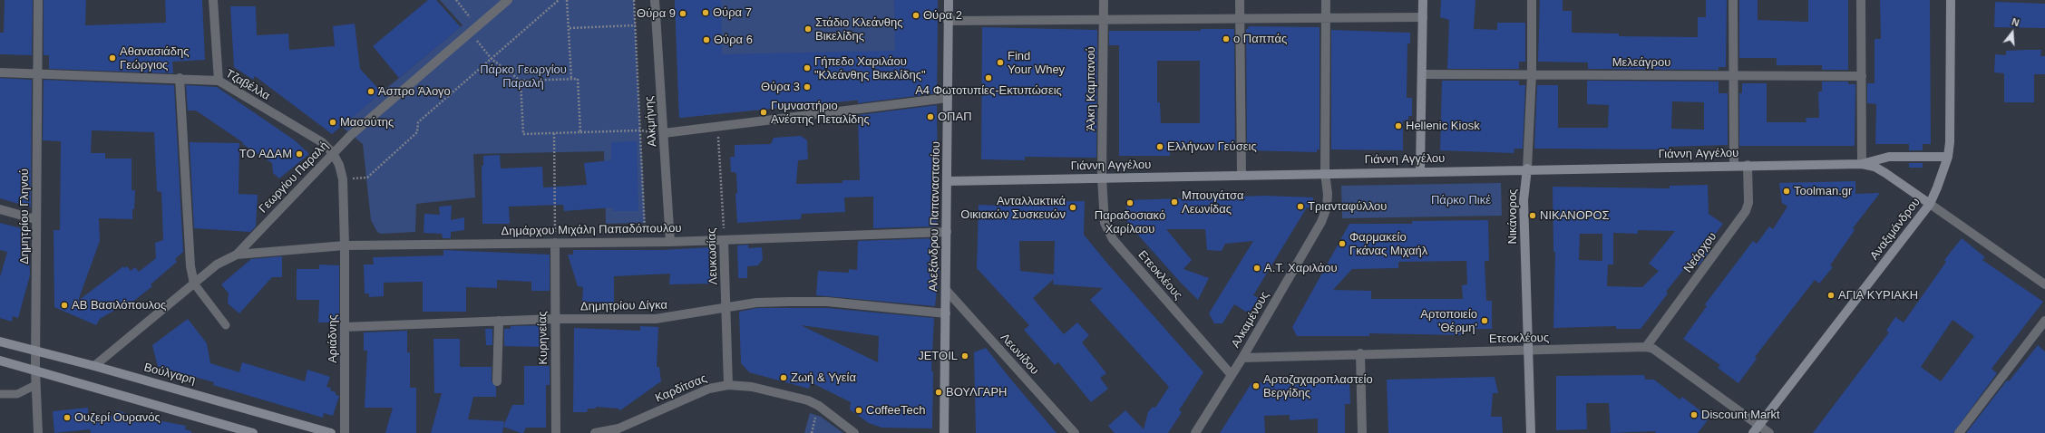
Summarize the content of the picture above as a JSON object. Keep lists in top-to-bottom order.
{
  "streets": {
    "street": [
      "Μελεάγρου",
      "Τζαβέλλα",
      "Άλκη Καμπανού",
      "Αλκμήνης",
      "Γιάννη Αγγέλου",
      "Γεωργίου Παραλή",
      "Δημητρίου Γληνού",
      "Αλεξάνδρου Παπαναστασίου",
      "Νικάνορος",
      "Αναξιμάνδρου",
      "Δημάρχου Μιχάλη Παπαδόπουλου",
      "Νεάρχου",
      "Λευκωσίας",
      "Ετεοκλέους",
      "Δημητρίου Δίγκα",
      "Αλκαμένους",
      "Κυρηνείας",
      "Αριάδνης",
      "Λεωνίδου",
      "Βούλγαρη",
      "Καρδίτσας"
    ]
  },
  "crossings": [
    ["Μελεάγρου", "Νικάνορος"],
    ["Τζαβέλλα", "Γεωργίου Παραλή"],
    ["Τζαβέλλα", "Δημητρίου Γληνού"],
    ["Τζαβέλλα", "Δημάρχου Μιχάλη Παπαδόπουλου"],
    ["Τζαβέλλα", "Αριάδνης"],
    ["Άλκη Καμπανού", "Γιάννη Αγγέλου"],
    ["Άλκη Καμπανού", "Ετεοκλέους"],
    ["Αλκμήνης", "Δημάρχου Μιχάλη Παπαδόπουλου"],
    ["Γιάννη Αγγέλου", "Αλεξάνδρου Παπαναστασίου"],
    ["Γιάννη Αγγέλου", "Νικάνορος"],
    ["Γιάννη Αγγέλου", "Αναξιμάνδρου"],
    ["Γιάννη Αγγέλου", "Νεάρχου"],
    ["Γιάννη Αγγέλου", "Ετεοκλέους"],
    ["Γιάννη Αγγέλου", "Αλκαμένους"],
    ["Γεωργίου Παραλή", "Δημάρχου Μιχάλη Παπαδόπουλου"],
    ["Γεωργίου Παραλή", "Βούλγαρη"],
    ["Δημητρίου Γληνού", "Βούλγαρη"],
    ["Αλεξάνδρου Παπαναστασίου", "Δημάρχου Μιχάλη Παπαδόπουλου"],
    ["Αλεξάνδρου Παπαναστασίου", "Δημητρίου Δίγκα"],
    ["Αλεξάνδρου Παπαναστασίου", "Λεωνίδου"],
    ["Νικάνορος", "Ετεοκλέους"],
    ["Αναξιμάνδρου", "Ετεοκλέους"],
    ["Δημάρχου Μιχάλη Παπαδόπουλου", "Λευκωσίας"],
    ["Δημάρχου Μιχάλη Παπαδόπουλου", "Κυρηνείας"],
    ["Δημάρχου Μιχάλη Παπαδόπουλου", "Αριάδνης"],
    ["Νεάρχου", "Ετεοκλέους"],
    ["Λευκωσίας", "Δημητρίου Δίγκα"],
    ["Λευκωσίας", "Καρδίτσας"],
    ["Ετεοκλέους", "Αλκαμένους"],
    ["Δημητρίου Δίγκα", "Κυρηνείας"],
    ["Δημητρίου Δίγκα", "Αριάδνης"]
  ],
  "parks": ["Πάρκο Γεωργίου Παραλή", "Πάρκο Πικέ"],
  "places": [
    "Θύρα 7",
    "Θύρα 9",
    "Θύρα 2",
    "Στάδιο Κλεάνθης Βικελίδης",
    "ο Παππάς",
    "Θύρα 6",
    "Αθανασιάδης Γεώργιος",
    "Find Your Whey",
    "Γήπεδο Χαριλάου \"Κλεάνθης Βικελίδης\"",
    "Α4 Φωτοτυπίες-Εκτυπώσεις",
    "Θύρα 3",
    "Άσπρο Άλογο",
    "Γυμναστήριο Ανέστης Πεταλίδης",
    "ΟΠΑΠ",
    "Μασούτης",
    "Hellenic Kiosk",
    "Ελλήνων Γεύσεις",
    "ΤΟ ΑΔΑΜ",
    "Toolman.gr",
    "Μπουγάτσα Λεωνίδας",
    "Παραδοσιακό Χαρίλαου",
    "Τριανταφύλλου",
    "Ανταλλακτικά Οικιακών Συσκευών",
    "ΝΙΚΑΝΟΡΟΣ",
    "Φαρμακείο Γκάνας Μιχαήλ",
    "Α.Τ. Χαριλάου",
    "ΑΓΙΑ ΚΥΡΙΑΚΗ",
    "ΑΒ Βασιλόπουλος",
    "Αρτοποιείο 'Θέρμη'",
    "JETOIL",
    "Ζωή & Υγεία",
    "Αρτοζαχαροπλαστείο Βεργίδης",
    "ΒΟΥΛΓΑΡΗ",
    "CoffeeTech",
    "Discount Markt",
    "Ουζερί Ουρανός"
  ],
  "north": "top"
}
